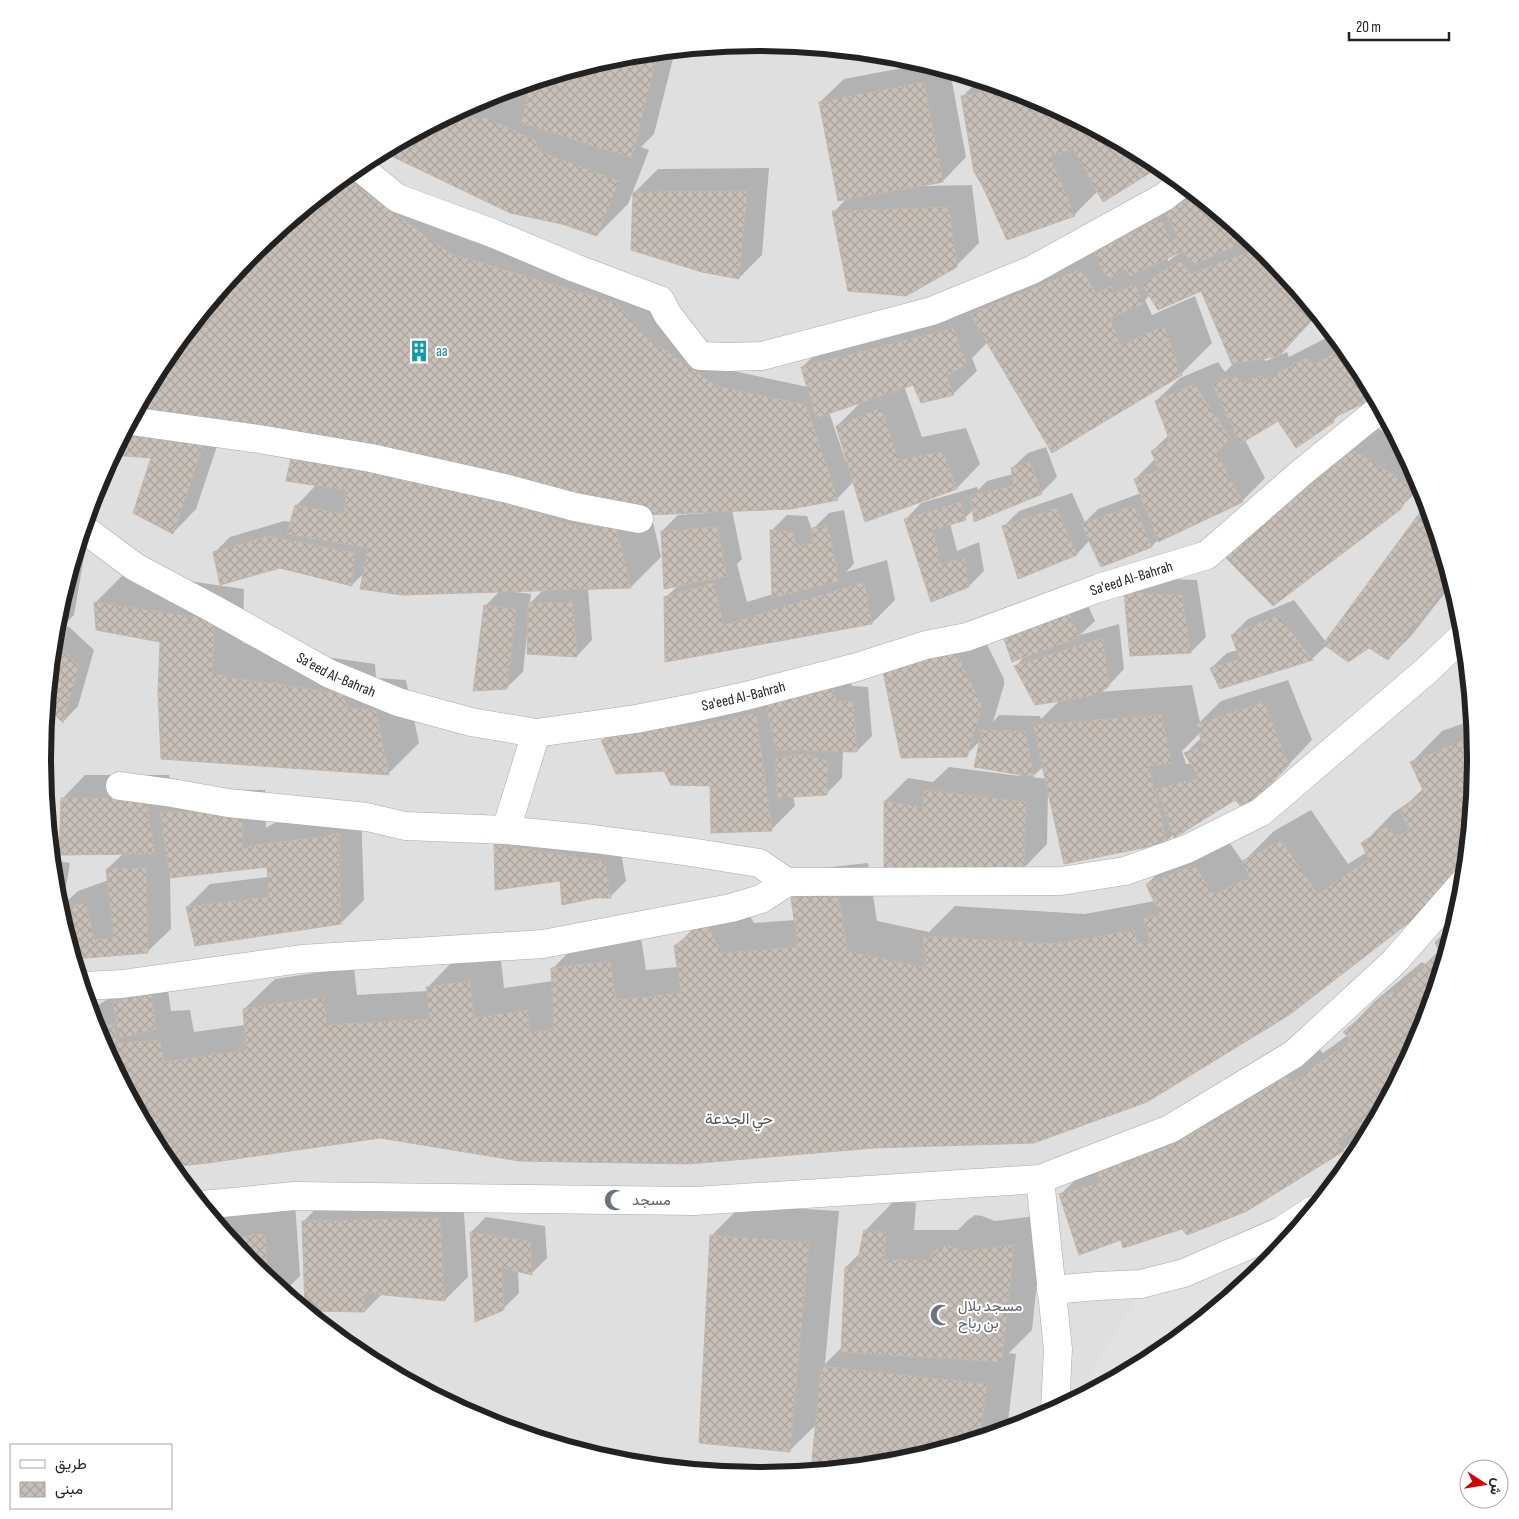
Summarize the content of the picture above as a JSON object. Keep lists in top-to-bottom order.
{
  "streets": {
    "street": ["Sa'eed Al-Bahrah"]
  },
  "districts": ["حي الجدعة"],
  "places": {
    "building": ["aa"],
    "mosque": ["مسجد", "مسجد بلال بن رباح"]
  },
  "legend": ["طريق", "مبنى"],
  "scale_bar": "20 m",
  "north": "right"
}
